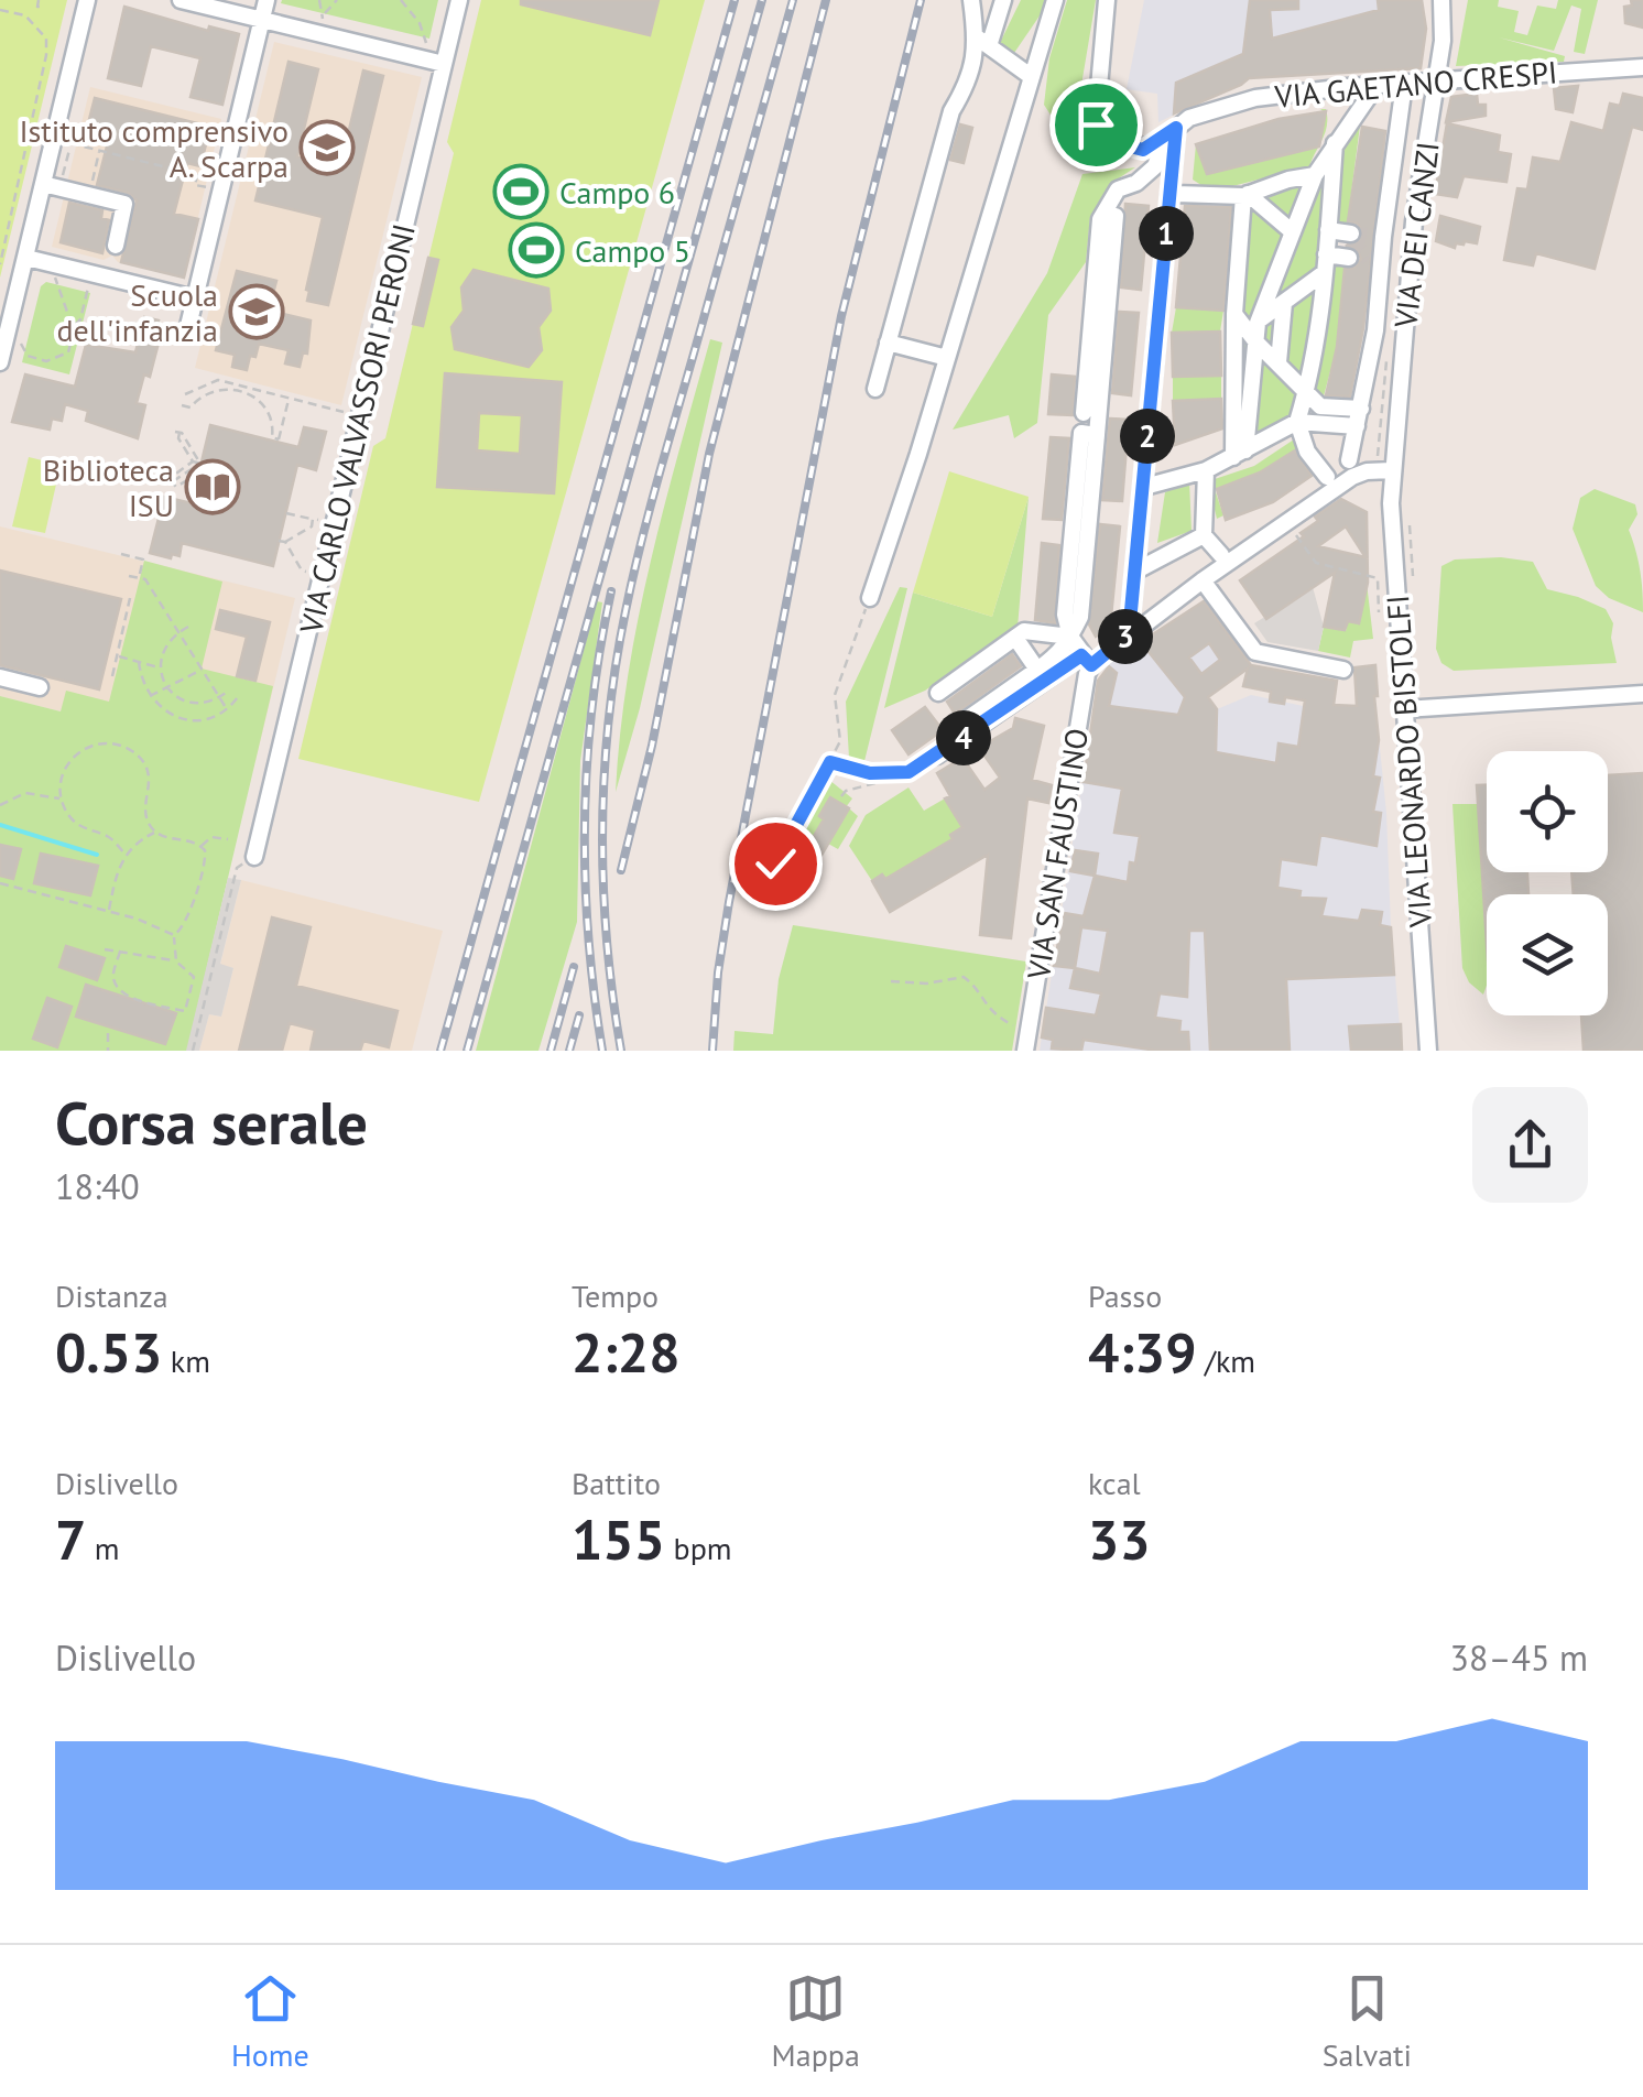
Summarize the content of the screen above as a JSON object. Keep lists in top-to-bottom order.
{
  "streets": {
    "street": [
      "VIA GAETANO CRESPI",
      "VIA DEI CANZI",
      "VIA CARLO VALVASSORI PERONI",
      "VIA LEONARDO BISTOLFI",
      "VIA SAN FAUSTINO"
    ]
  },
  "crossings": [
    ["VIA GAETANO CRESPI", "VIA DEI CANZI"],
    ["VIA DEI CANZI", "VIA LEONARDO BISTOLFI"]
  ],
  "places": {
    "school or university": ["Istituto comprensivo A. Scarpa", "Scuola dell'infanzia"],
    "sports": ["Campo 6", "Campo 5"],
    "library": ["Biblioteca ISU"]
  },
  "page": {
    "pins": [
      "1",
      "2",
      "3",
      "4"
    ],
    "heading": ["Corsa serale", "18:40"],
    "stats": [
      ["Distanza", "0.53 km"],
      ["Tempo", "2:28"],
      ["Passo", "4:39 /km"],
      ["Dislivello", "7 m"],
      ["Battito", "155 bpm"],
      ["kcal", "33"]
    ],
    "chart": ["Dislivello", "38–45 m"],
    "tabs": ["Home", "Mappa", "Salvati"]
  }
}
